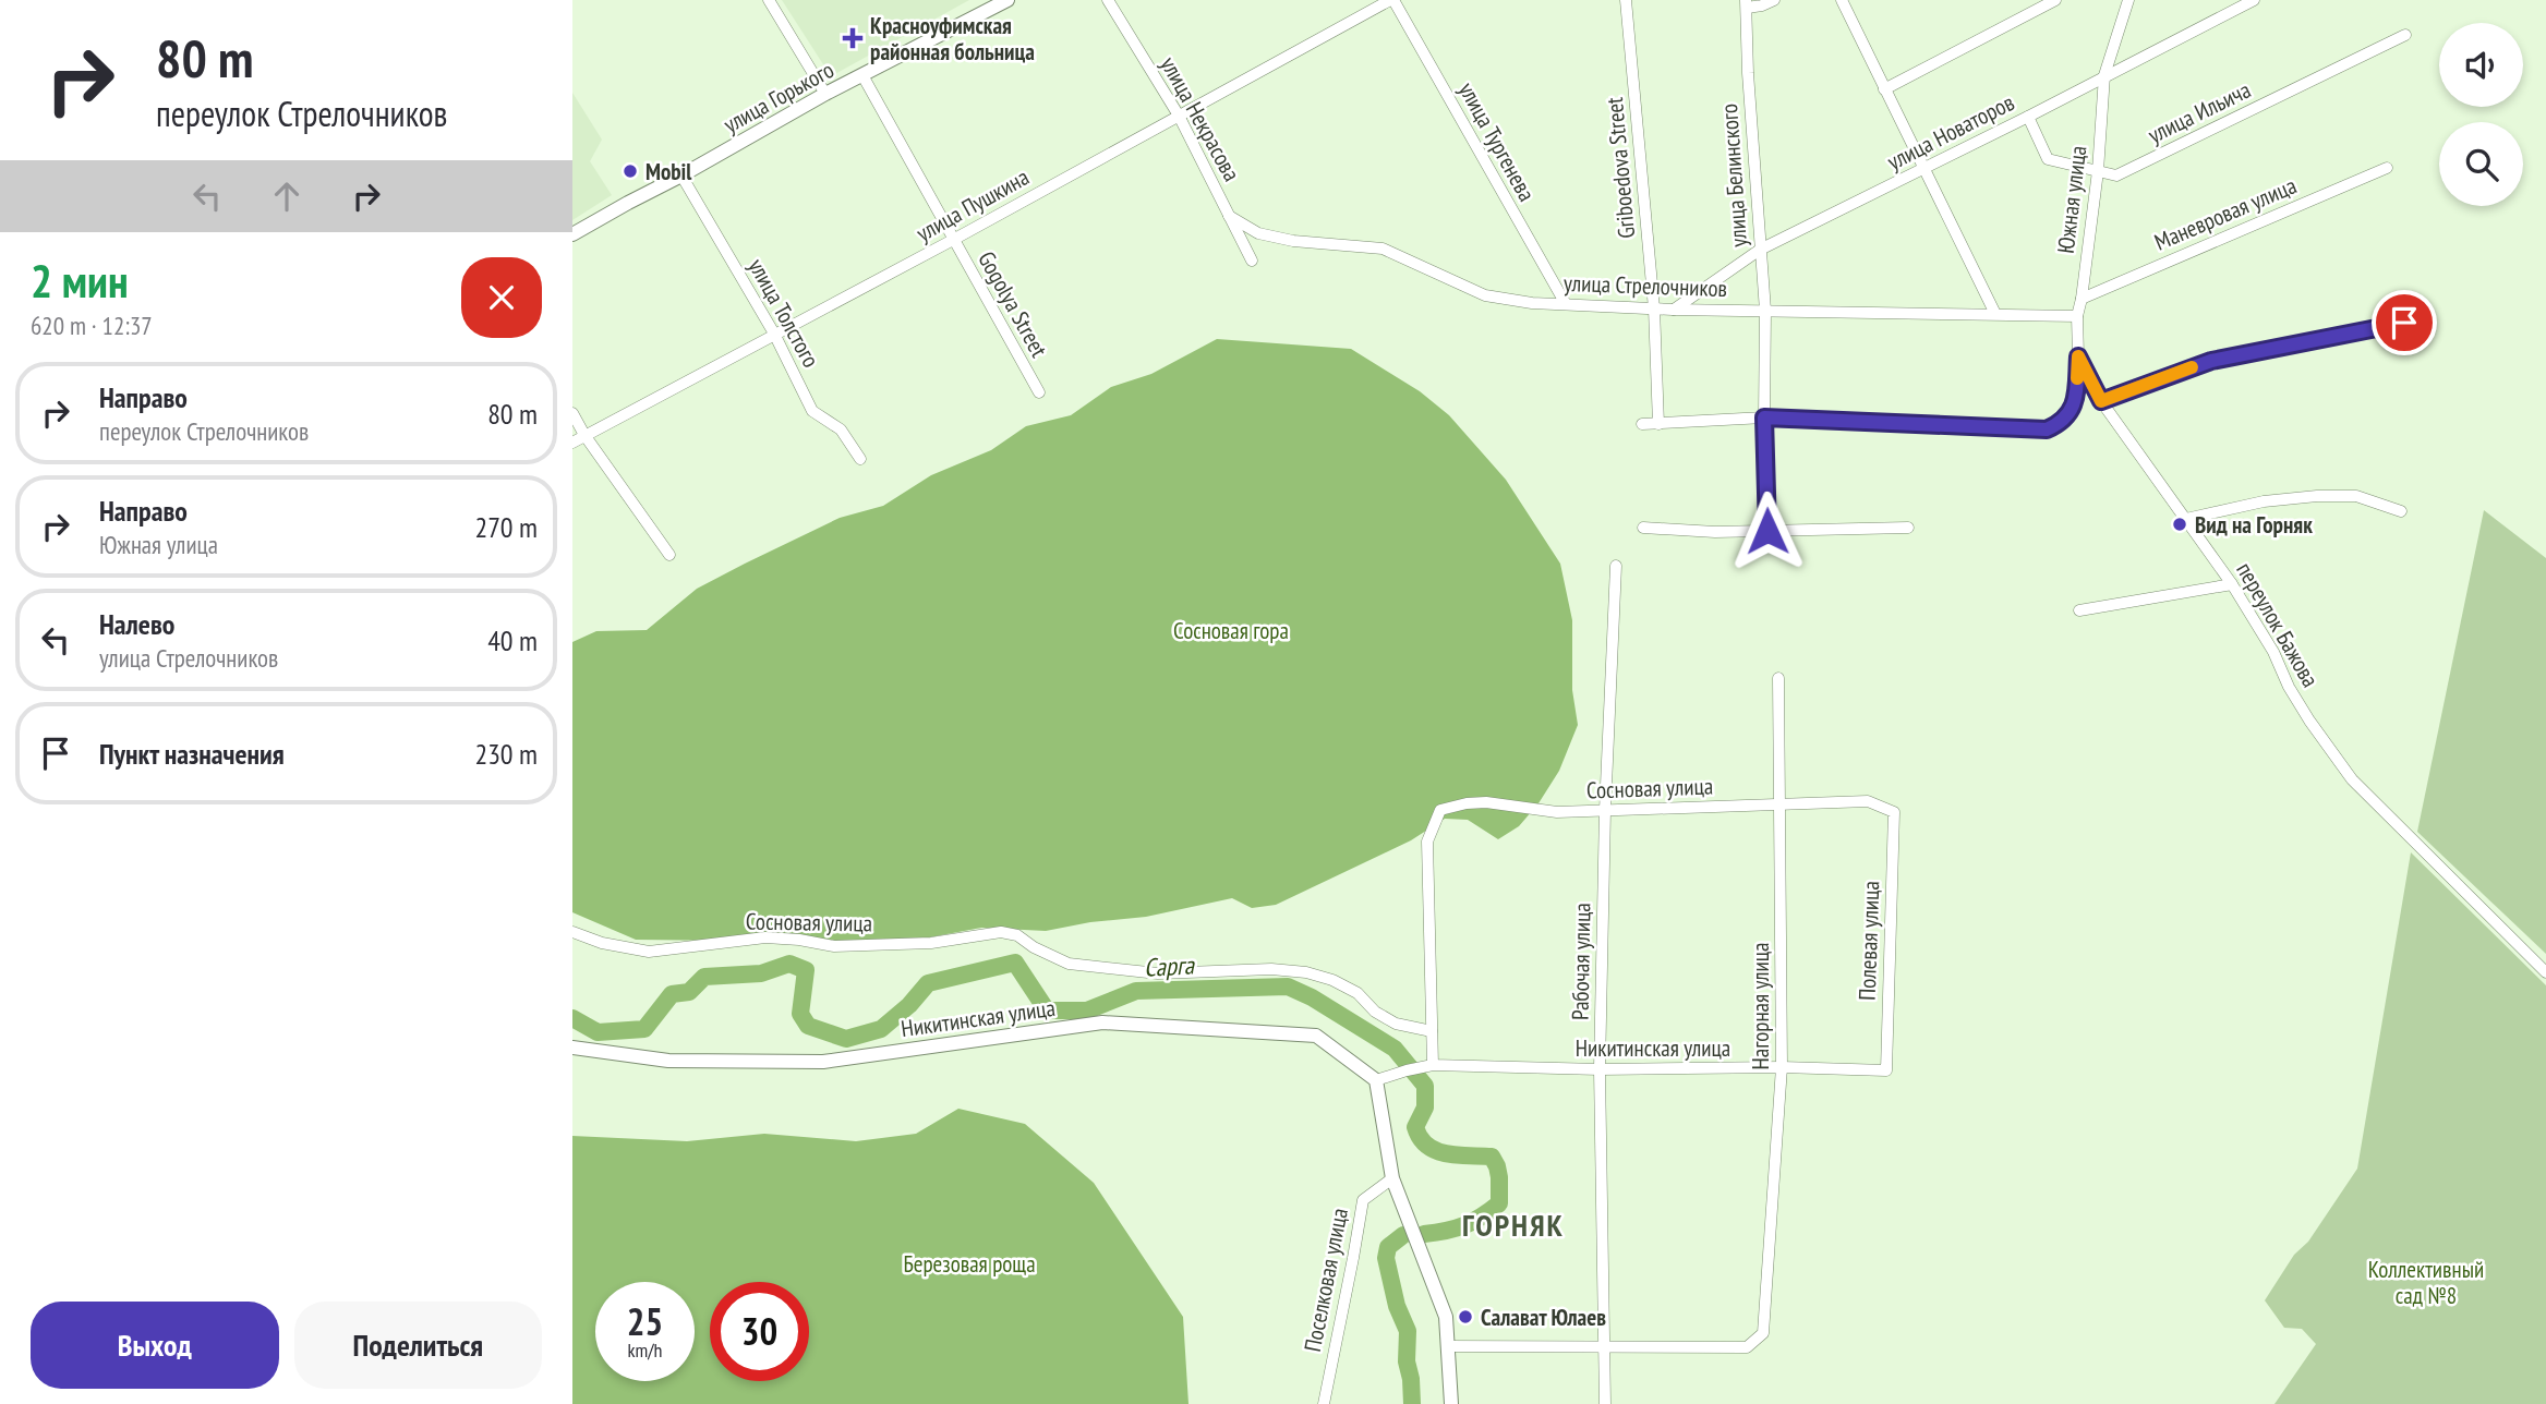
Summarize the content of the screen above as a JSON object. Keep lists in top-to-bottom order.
{
  "streets": {
    "street": [
      "улица Горького",
      "улица Ильича",
      "улица Некрасова",
      "улица Новаторов",
      "улица Тургенева",
      "Griboedova Street",
      "улица Белинского",
      "Южная улица",
      "улица Пушкина",
      "Маневровая улица",
      "улица Стрелочников",
      "Gogolya Street",
      "улица Толстого",
      "переулок Бажова",
      "Сосновая улица",
      "Полевая улица",
      "Рабочая улица",
      "Нагорная улица",
      "Никитинская улица",
      "Поселковая улица"
    ]
  },
  "crossings": [
    ["улица Горького", "Gogolya Street"],
    ["улица Горького", "улица Толстого"],
    ["улица Ильича", "улица Новаторов"],
    ["улица Ильича", "Южная улица"],
    ["улица Некрасова", "улица Пушкина"],
    ["улица Некрасова", "улица Стрелочников"],
    ["улица Новаторов", "улица Белинского"],
    ["улица Новаторов", "Южная улица"],
    ["улица Новаторов", "улица Стрелочников"],
    ["улица Тургенева", "улица Пушкина"],
    ["улица Тургенева", "улица Стрелочников"],
    ["Griboedova Street", "улица Стрелочников"],
    ["улица Белинского", "улица Стрелочников"],
    ["Южная улица", "Маневровая улица"],
    ["Южная улица", "улица Стрелочников"],
    ["Южная улица", "переулок Бажова"],
    ["улица Пушкина", "Gogolya Street"],
    ["улица Пушкина", "улица Толстого"],
    ["Сосновая улица", "Полевая улица"],
    ["Сосновая улица", "Рабочая улица"],
    ["Сосновая улица", "Нагорная улица"],
    ["Сосновая улица", "Никитинская улица"],
    ["Полевая улица", "Никитинская улица"],
    ["Рабочая улица", "Нагорная улица"],
    ["Рабочая улица", "Никитинская улица"],
    ["Нагорная улица", "Никитинская улица"]
  ],
  "districts": ["ГОРНЯК"],
  "water": ["Сарга"],
  "parks": ["Сосновая гора", "Березовая роща", "Коллективный сад №8"],
  "places": {
    "health": ["Красноуфимская районная больница"],
    "other": ["Mobil", "Вид на Горняк", "Салават Юлаев"]
  },
  "page": {
    "turn": ["80 m", "переулок Стрелочников"],
    "heading": ["2 мин", "620 m · 12:37"],
    "list": [
      {
        "name": "Направо",
        "note": "переулок Стрелочников",
        "value": "80 m"
      },
      {
        "name": "Направо",
        "note": "Южная улица",
        "value": "270 m"
      },
      {
        "name": "Налево",
        "note": "улица Стрелочников",
        "value": "40 m"
      },
      {
        "name": "Пункт назначения",
        "value": "230 m"
      }
    ],
    "speed": "25 km/h",
    "limit": "30",
    "buttons": ["Выход", "Поделиться"]
  }
}
